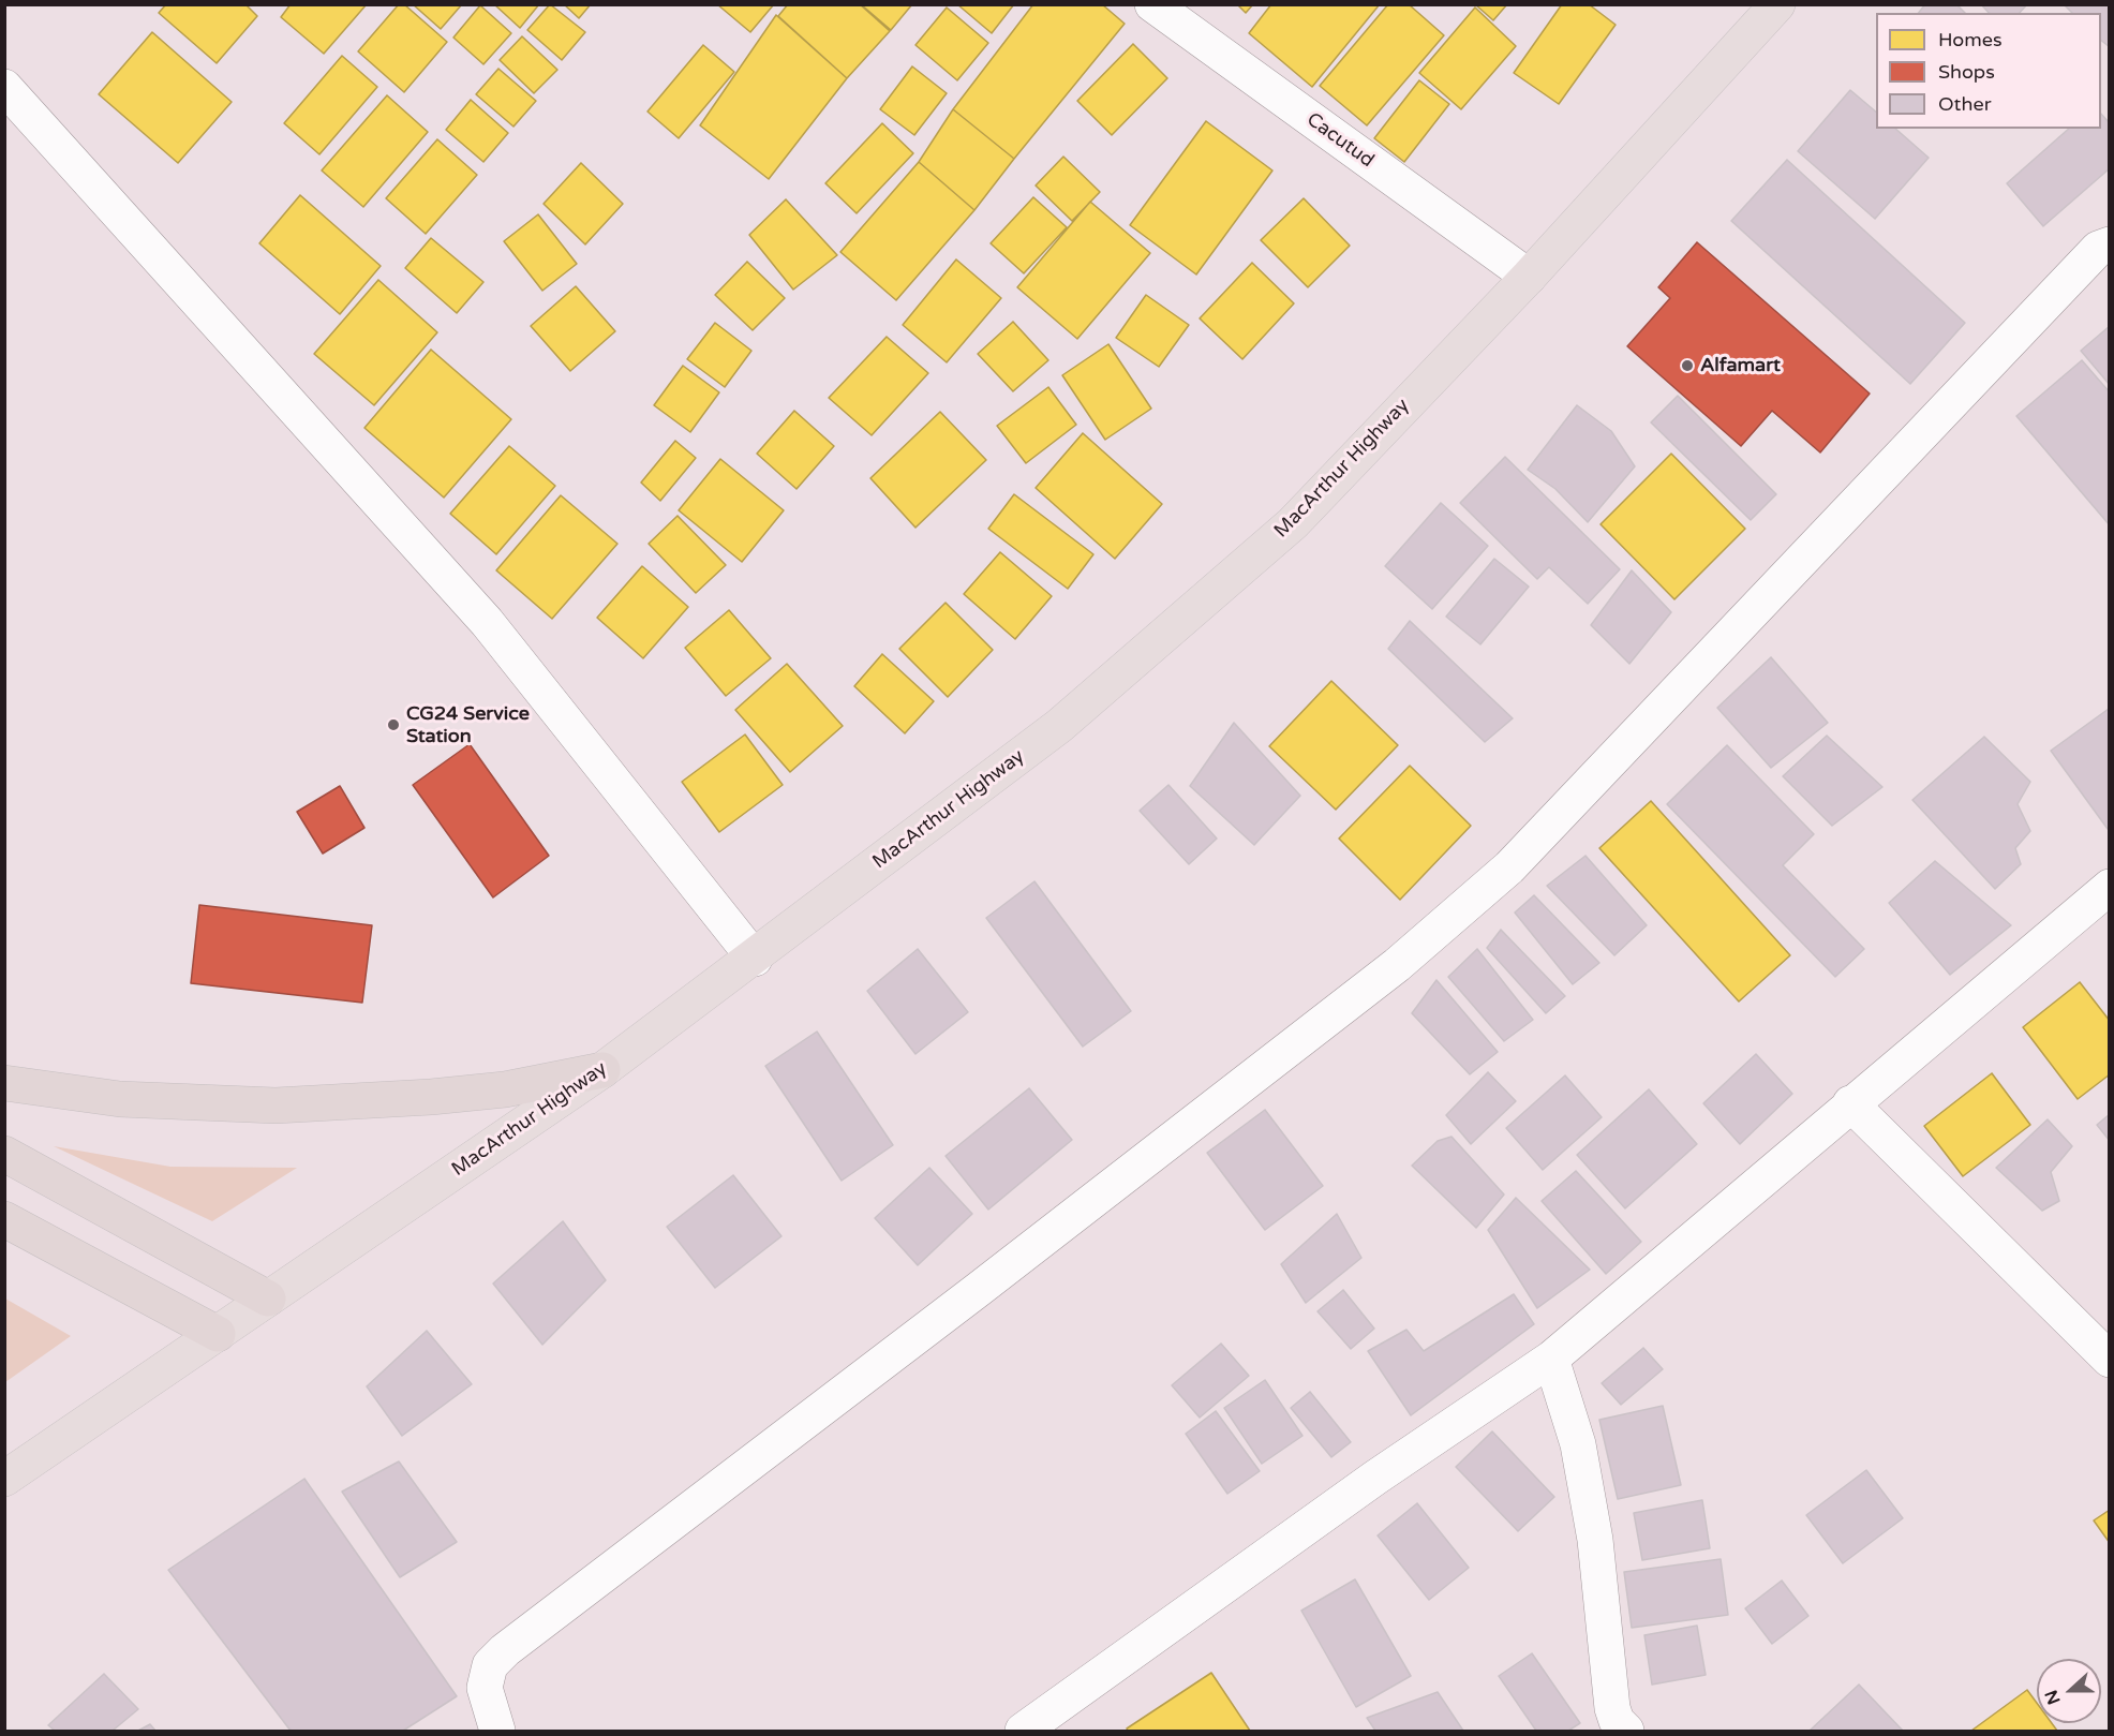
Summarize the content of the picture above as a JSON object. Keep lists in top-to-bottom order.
{
  "streets": {
    "highway": ["MacArthur Highway"],
    "street": ["Cacutud"]
  },
  "crossings": [
    ["Cacutud", "MacArthur Highway"]
  ],
  "places": ["Alfamart", "CG24 Service Station"],
  "legend": ["Homes", "Shops", "Other"],
  "north": "left"
}
